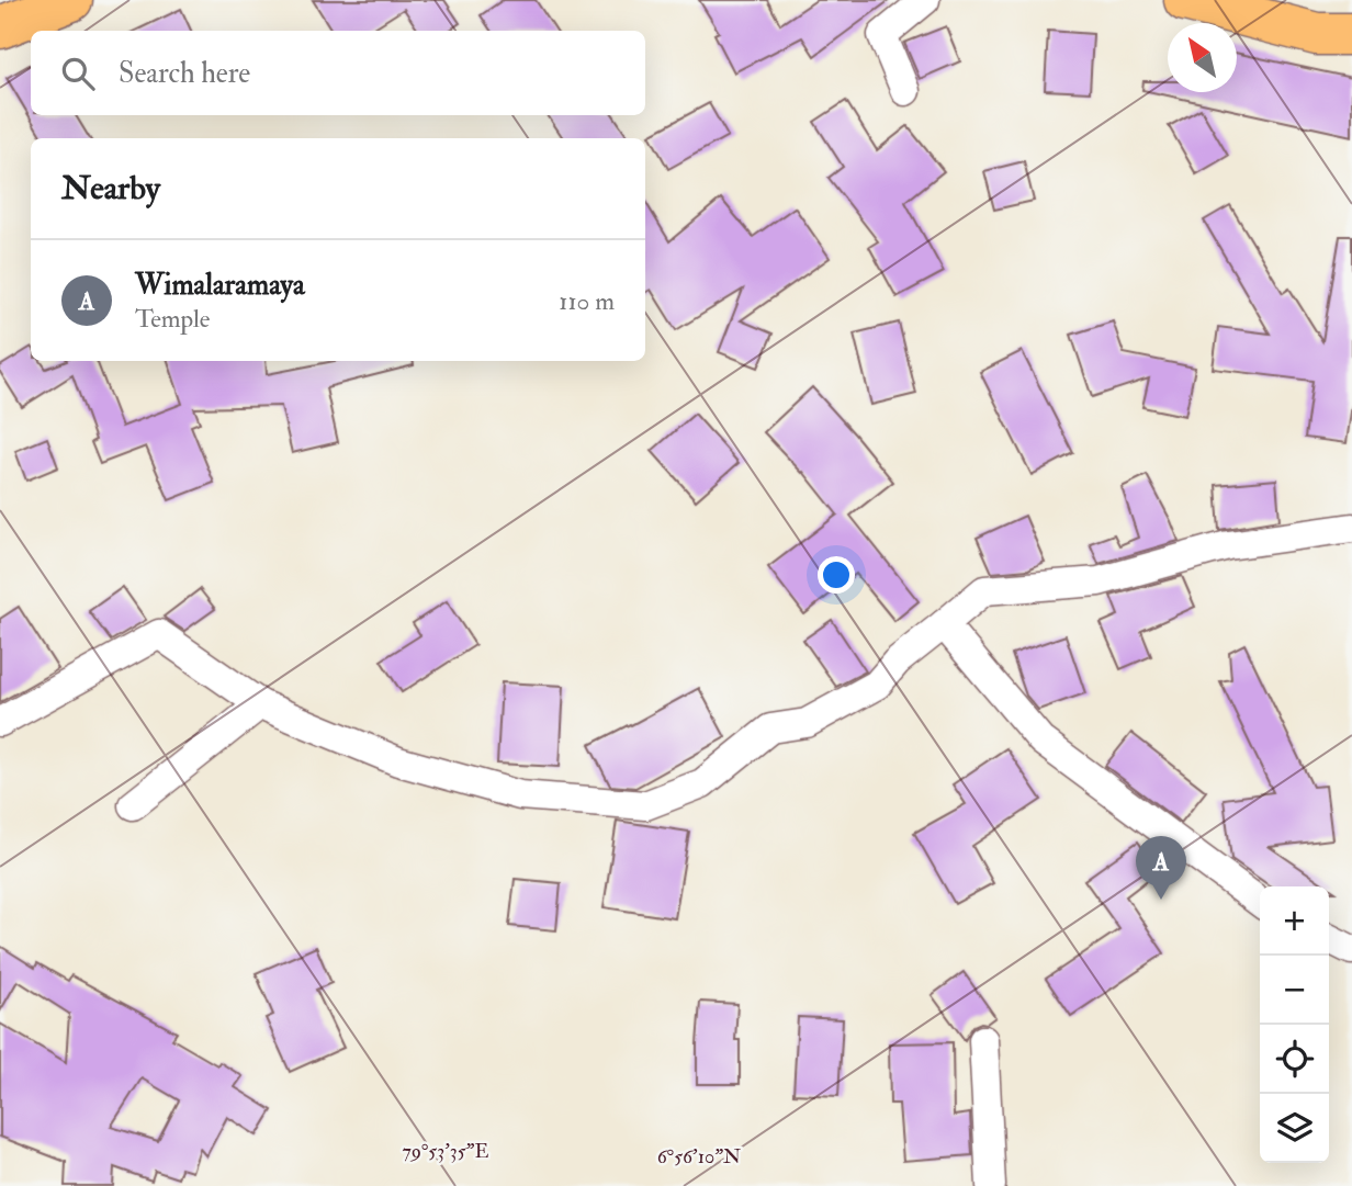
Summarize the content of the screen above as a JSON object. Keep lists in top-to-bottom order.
{
  "north": "top left",
  "page": {
    "search": "Search here",
    "heading": "Nearby",
    "list": [
      {
        "mark": "A",
        "name": "Wimalaramaya",
        "note": "Temple",
        "value": "110 m"
      }
    ],
    "pins": "A",
    "map_buttons": ["+", "−"]
  },
  "coordinates": ["79°53'35\"E", "6°56'10\"N"]
}
